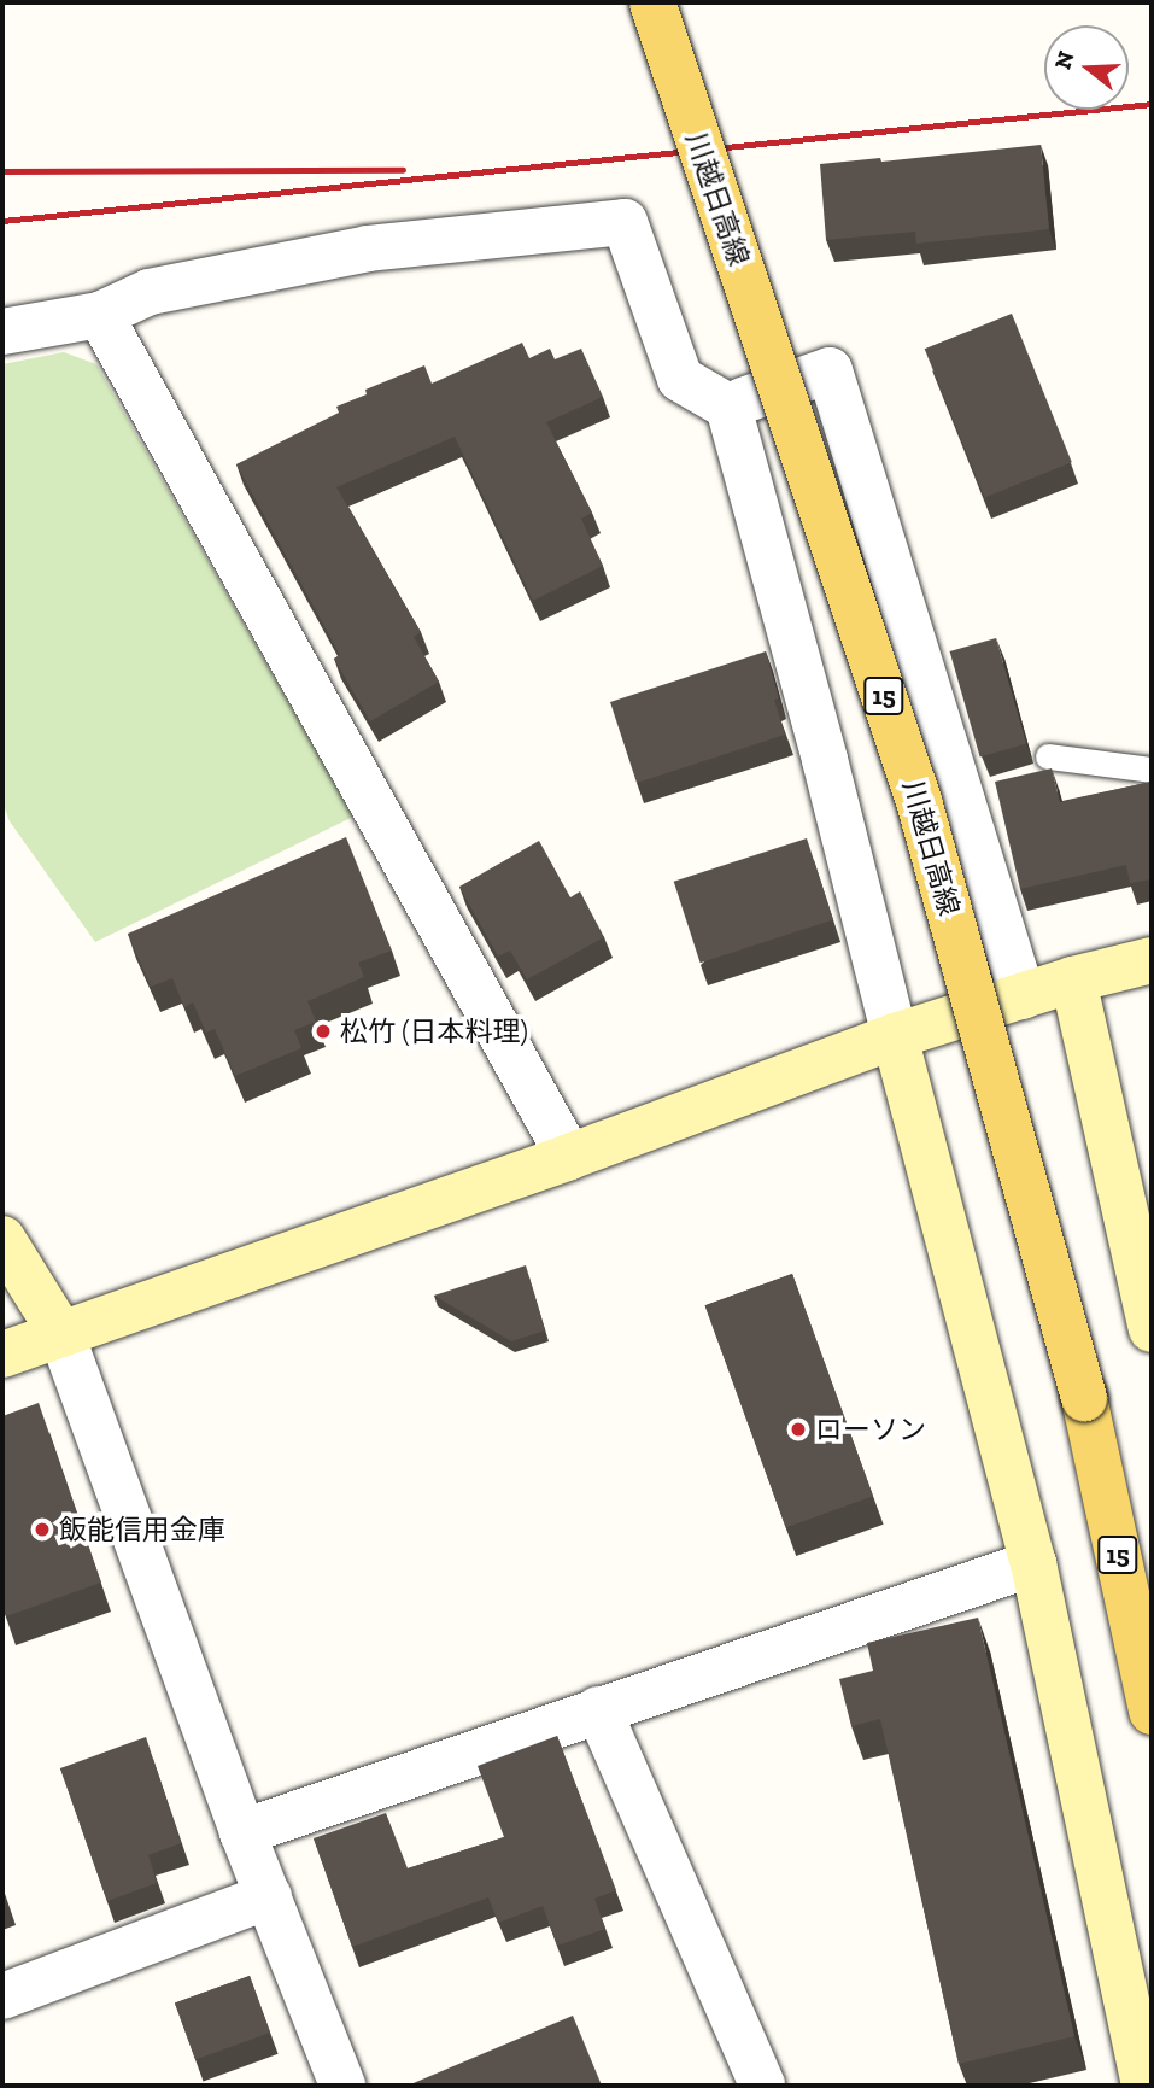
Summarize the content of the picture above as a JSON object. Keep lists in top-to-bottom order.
{
  "streets": {
    "main road": ["川越日高線", "15"]
  },
  "places": ["松竹 (日本料理)", "ローソン", "飯能信用金庫"],
  "north": "left"
}
